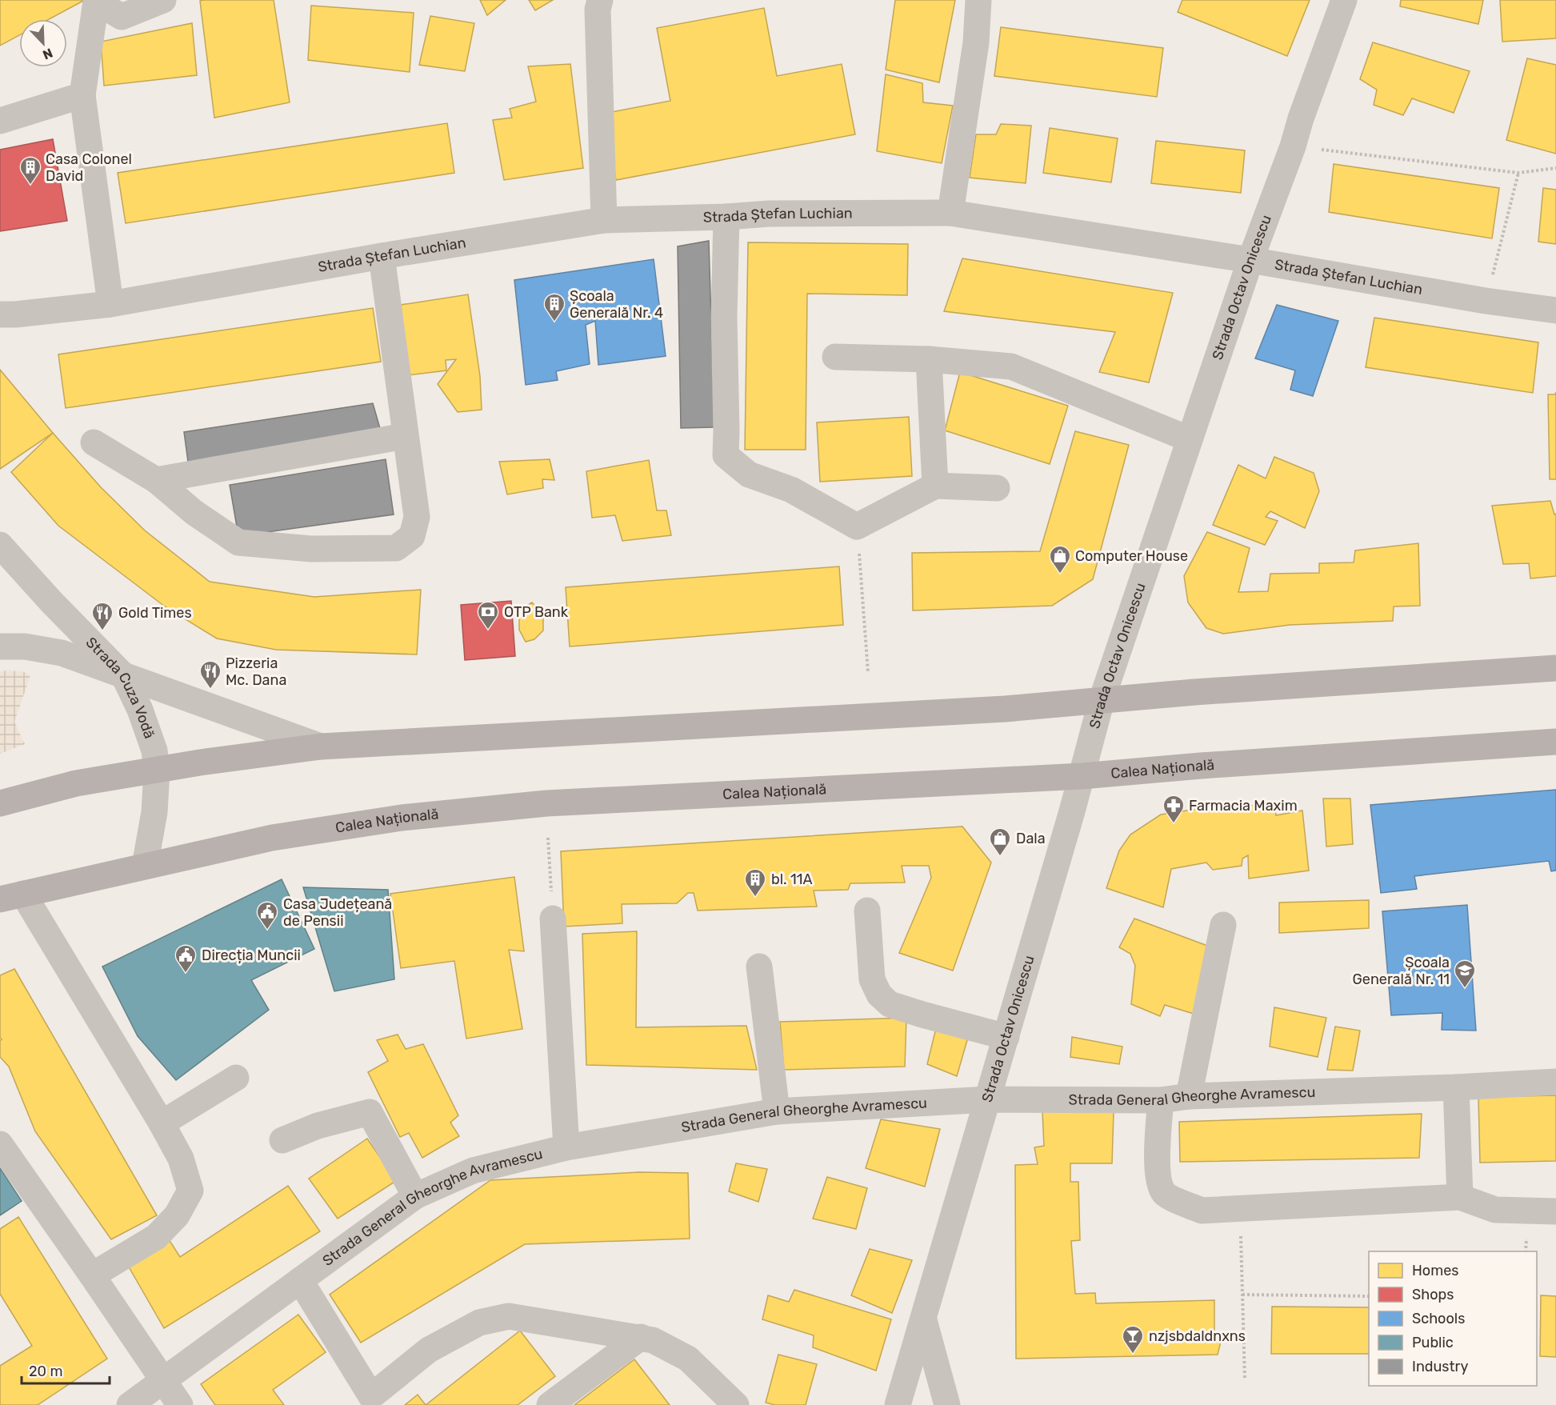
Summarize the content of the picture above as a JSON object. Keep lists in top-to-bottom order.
{
  "streets": {
    "main road": ["Calea Națională"],
    "street": [
      "Strada Ștefan Luchian",
      "Strada Octav Onicescu",
      "Strada Cuza Vodă",
      "Strada General Gheorghe Avramescu"
    ]
  },
  "crossings": [
    ["Strada Ștefan Luchian", "Strada Octav Onicescu"],
    ["Strada Octav Onicescu", "Calea Națională"],
    ["Strada Octav Onicescu", "Strada General Gheorghe Avramescu"],
    ["Strada Cuza Vodă", "Calea Națională"]
  ],
  "places": {
    "building": ["Casa Colonel David", "Școala Generală Nr. 4", "bl. 11A"],
    "shop": ["Computer House", "Dala"],
    "bank": ["OTP Bank"],
    "restaurant": ["Gold Times", "Pizzeria Mc. Dana"],
    "pharmacy": ["Farmacia Maxim"],
    "public building": ["Casa Județeană de Pensii", "Direcția Muncii"],
    "school or university": ["Școala Generală Nr. 11"],
    "bar": ["nzjsbdaldnxns"]
  },
  "legend": [
    "Homes",
    "Shops",
    "Schools",
    "Public",
    "Industry"
  ],
  "scale_bar": "20 m",
  "north": "bottom right"
}
